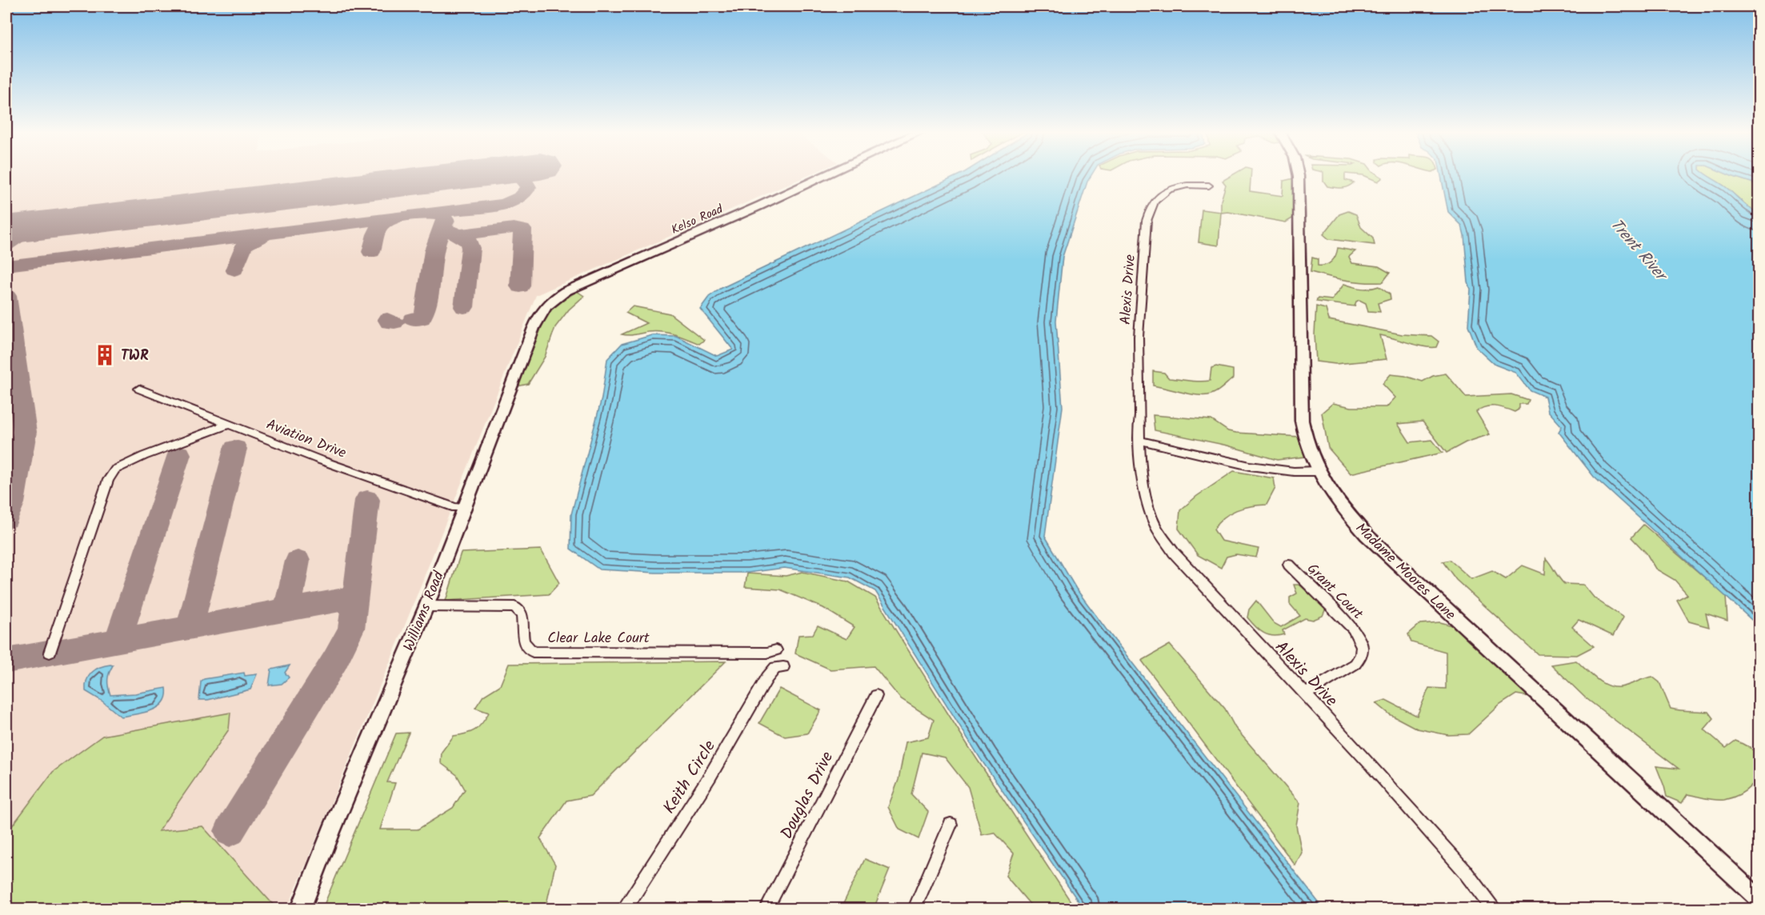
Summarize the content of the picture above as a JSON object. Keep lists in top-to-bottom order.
{
  "streets": {
    "street": [
      "Kelso Road",
      "Alexis Drive",
      "Aviation Drive",
      "Madame Moores Lane",
      "Grant Court",
      "Williams Road",
      "Clear Lake Court",
      "Keith Circle",
      "Douglas Drive"
    ]
  },
  "crossings": [
    ["Kelso Road", "Williams Road"],
    ["Alexis Drive", "Grant Court"],
    ["Aviation Drive", "Williams Road"],
    ["Williams Road", "Clear Lake Court"]
  ],
  "water": ["Trent River"],
  "places": {
    "building": ["TWR"]
  }
}
